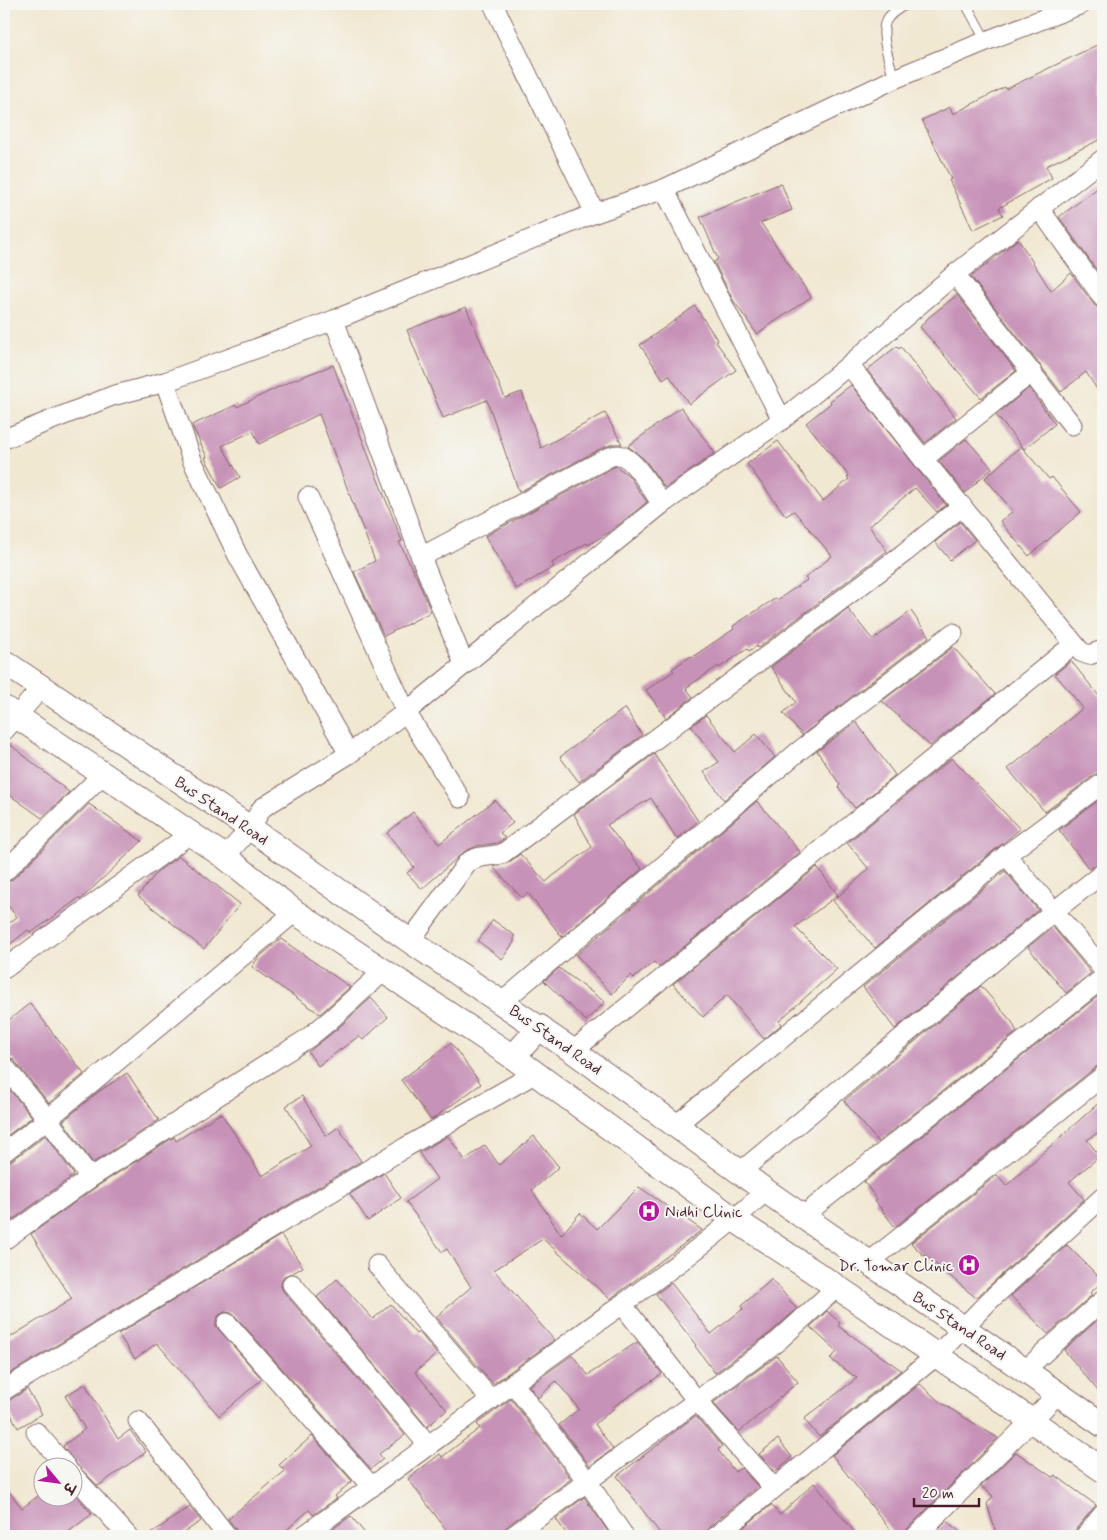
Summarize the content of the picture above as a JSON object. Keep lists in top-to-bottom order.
{
  "streets": {
    "street": ["Bus Stand Road"]
  },
  "places": {
    "hospital": ["Nidhi Clinic", "Dr. Tomar Clinic"]
  },
  "scale_bar": "20 m",
  "north": "bottom right"
}
